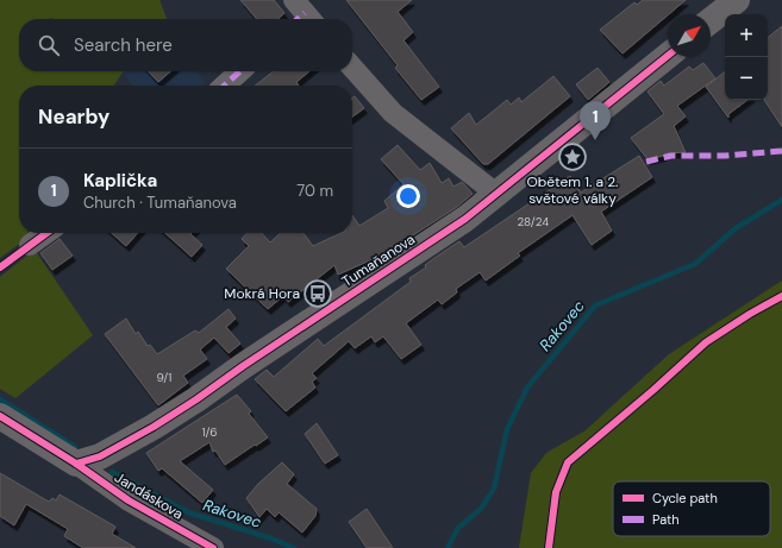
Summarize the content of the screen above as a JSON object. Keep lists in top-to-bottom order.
{
  "streets": {
    "street": ["Tumaňanova", "Jandáskova"]
  },
  "crossings": [
    ["Tumaňanova", "Jandáskova"]
  ],
  "water": ["Rakovec"],
  "places": {
    "place": ["Obětem 1. a 2. světové války"],
    "bus stop": ["Mokrá Hora"]
  },
  "house_numbers": ["28/24", "9/1", "1/6"],
  "legend": ["Cycle path", "Path"],
  "north": "top right",
  "page": {
    "map_buttons": ["+", "−"],
    "search": "Search here",
    "heading": "Nearby",
    "pins": "1",
    "list": [
      {
        "mark": "1",
        "name": "Kaplička",
        "note": "Church · Tumaňanova",
        "value": "70 m"
      }
    ]
  }
}
